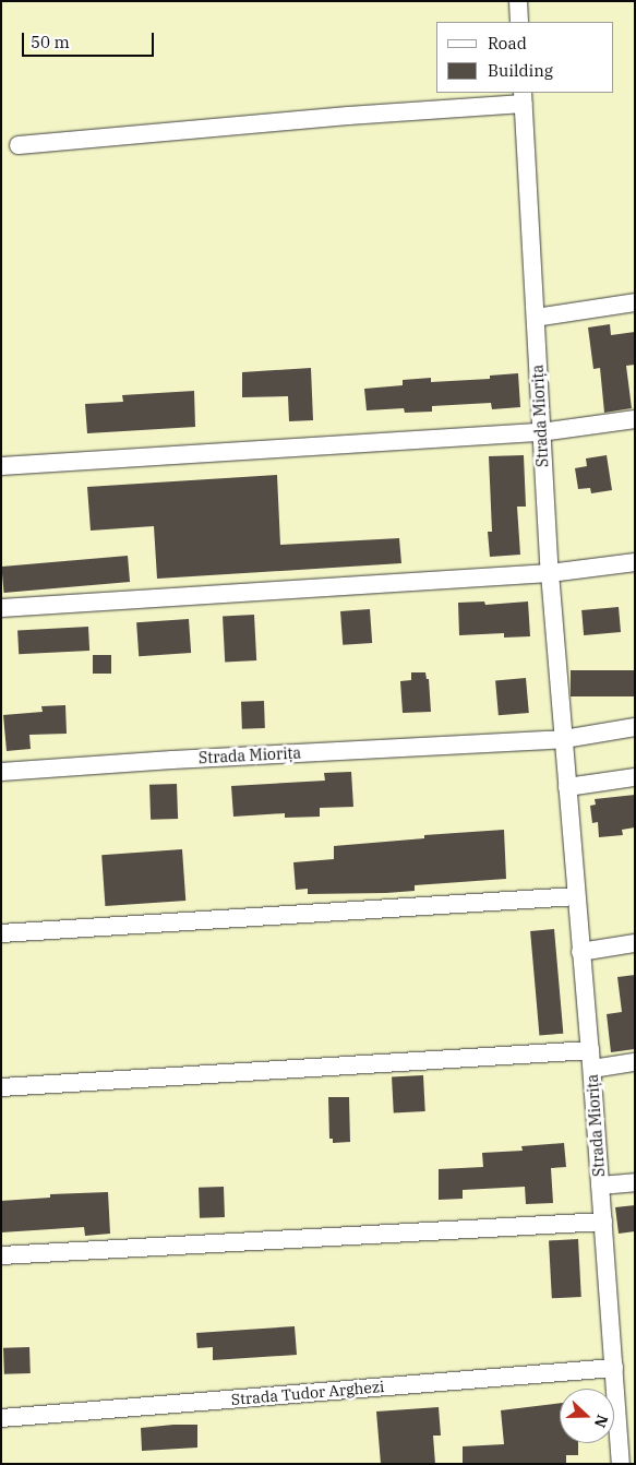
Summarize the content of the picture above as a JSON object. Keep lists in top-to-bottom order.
{
  "streets": {
    "street": ["Strada Miorița", "Strada Tudor Arghezi"]
  },
  "crossings": [
    ["Strada Miorița", "Strada Tudor Arghezi"]
  ],
  "legend": ["Road", "Building"],
  "scale_bar": "50 m",
  "north": "right"
}
